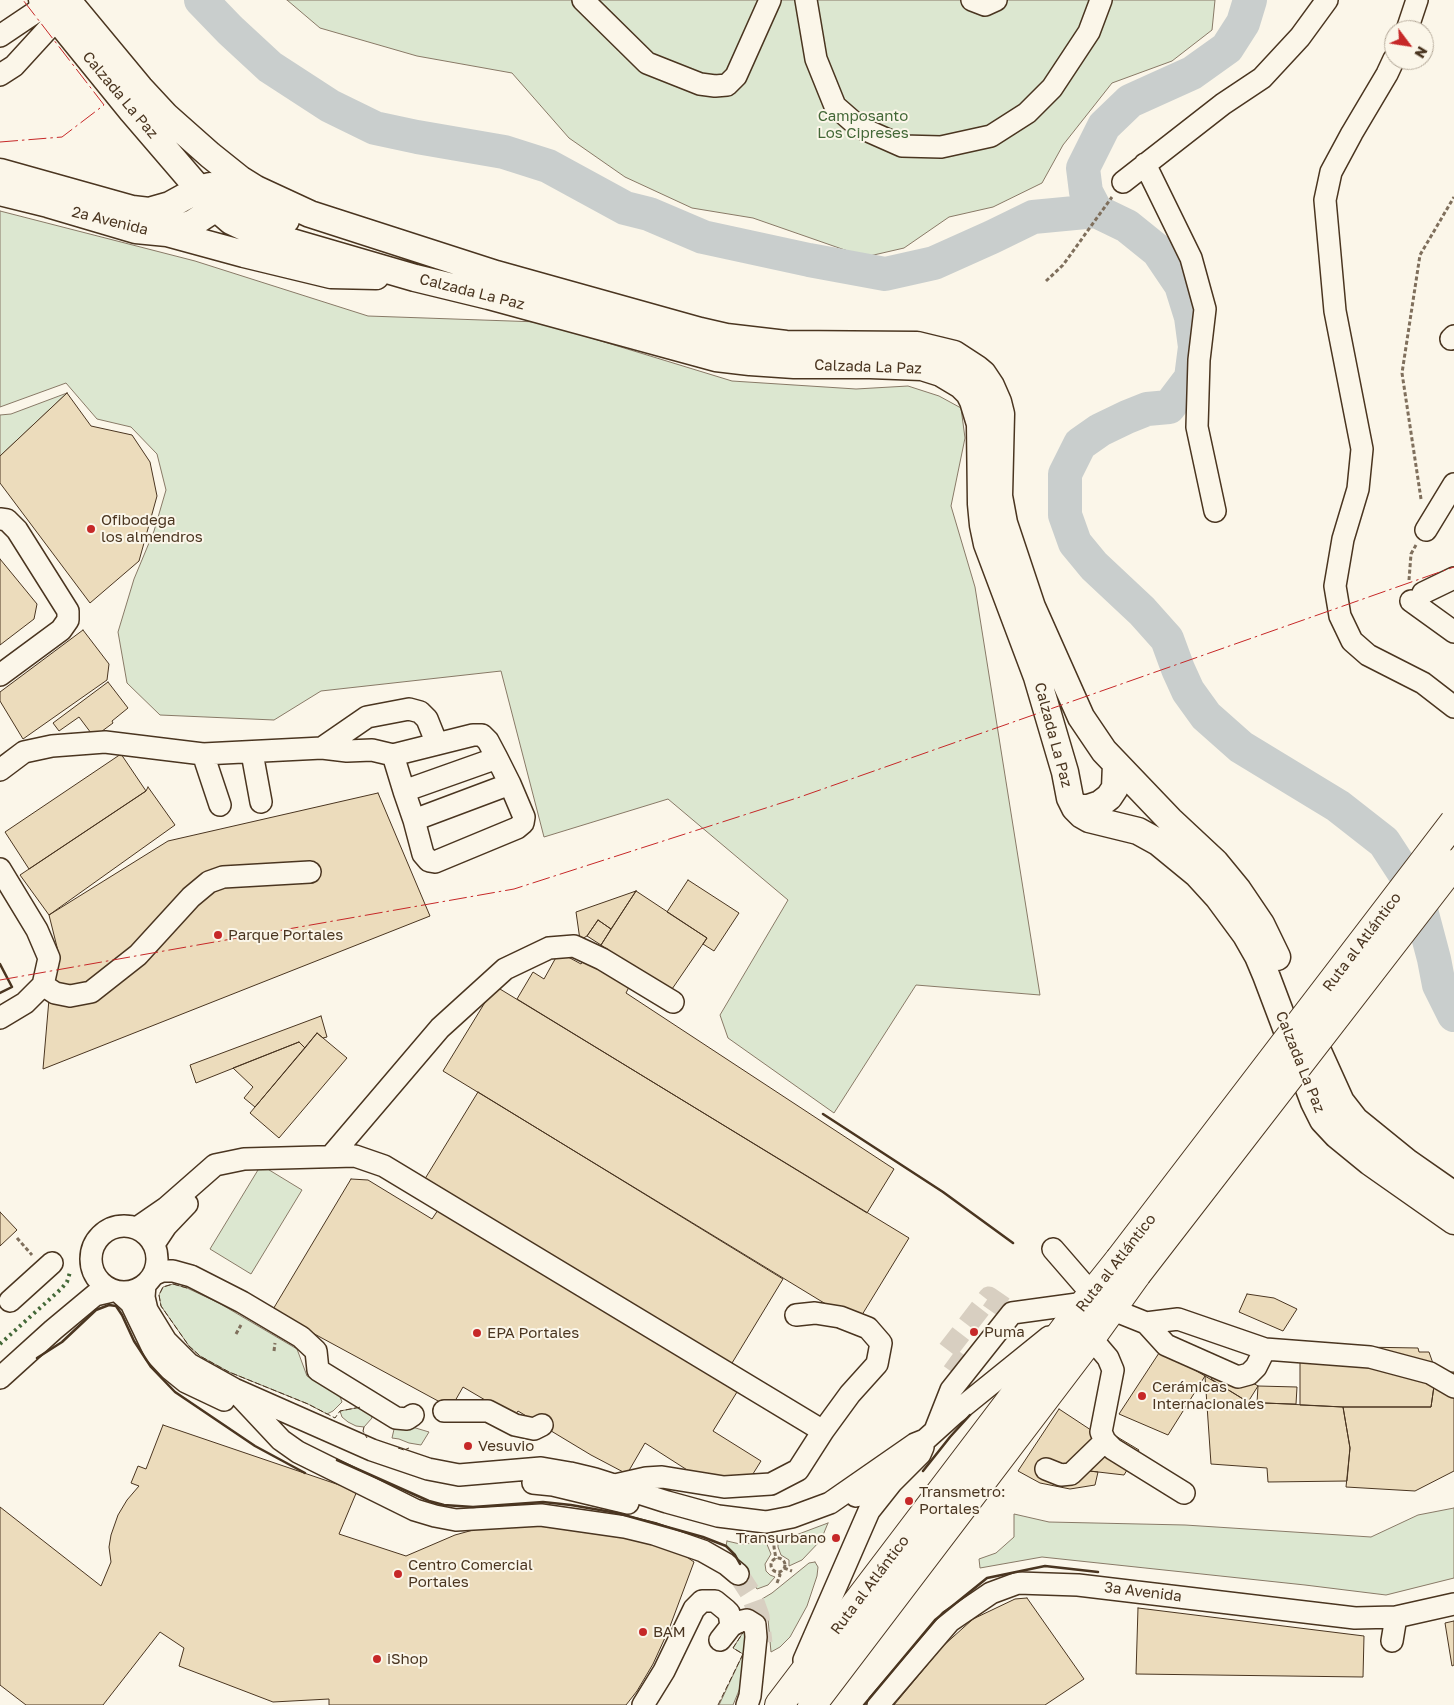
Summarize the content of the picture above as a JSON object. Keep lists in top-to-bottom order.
{
  "streets": {
    "highway": ["Ruta al Atlántico"],
    "main road": ["Calzada La Paz", "2a Avenida"],
    "street": ["3a Avenida"]
  },
  "crossings": [
    ["Calzada La Paz", "2a Avenida"]
  ],
  "parks": ["Camposanto Los Cipreses"],
  "places": [
    "Ofibodega los almendros",
    "Parque Portales",
    "Puma",
    "EPA Portales",
    "Cerámicas Internacionales",
    "Vesuvio",
    "Transmetro: Portales",
    "Transurbano",
    "Centro Comercial Portales",
    "BAM",
    "iShop"
  ],
  "north": "bottom right"
}
